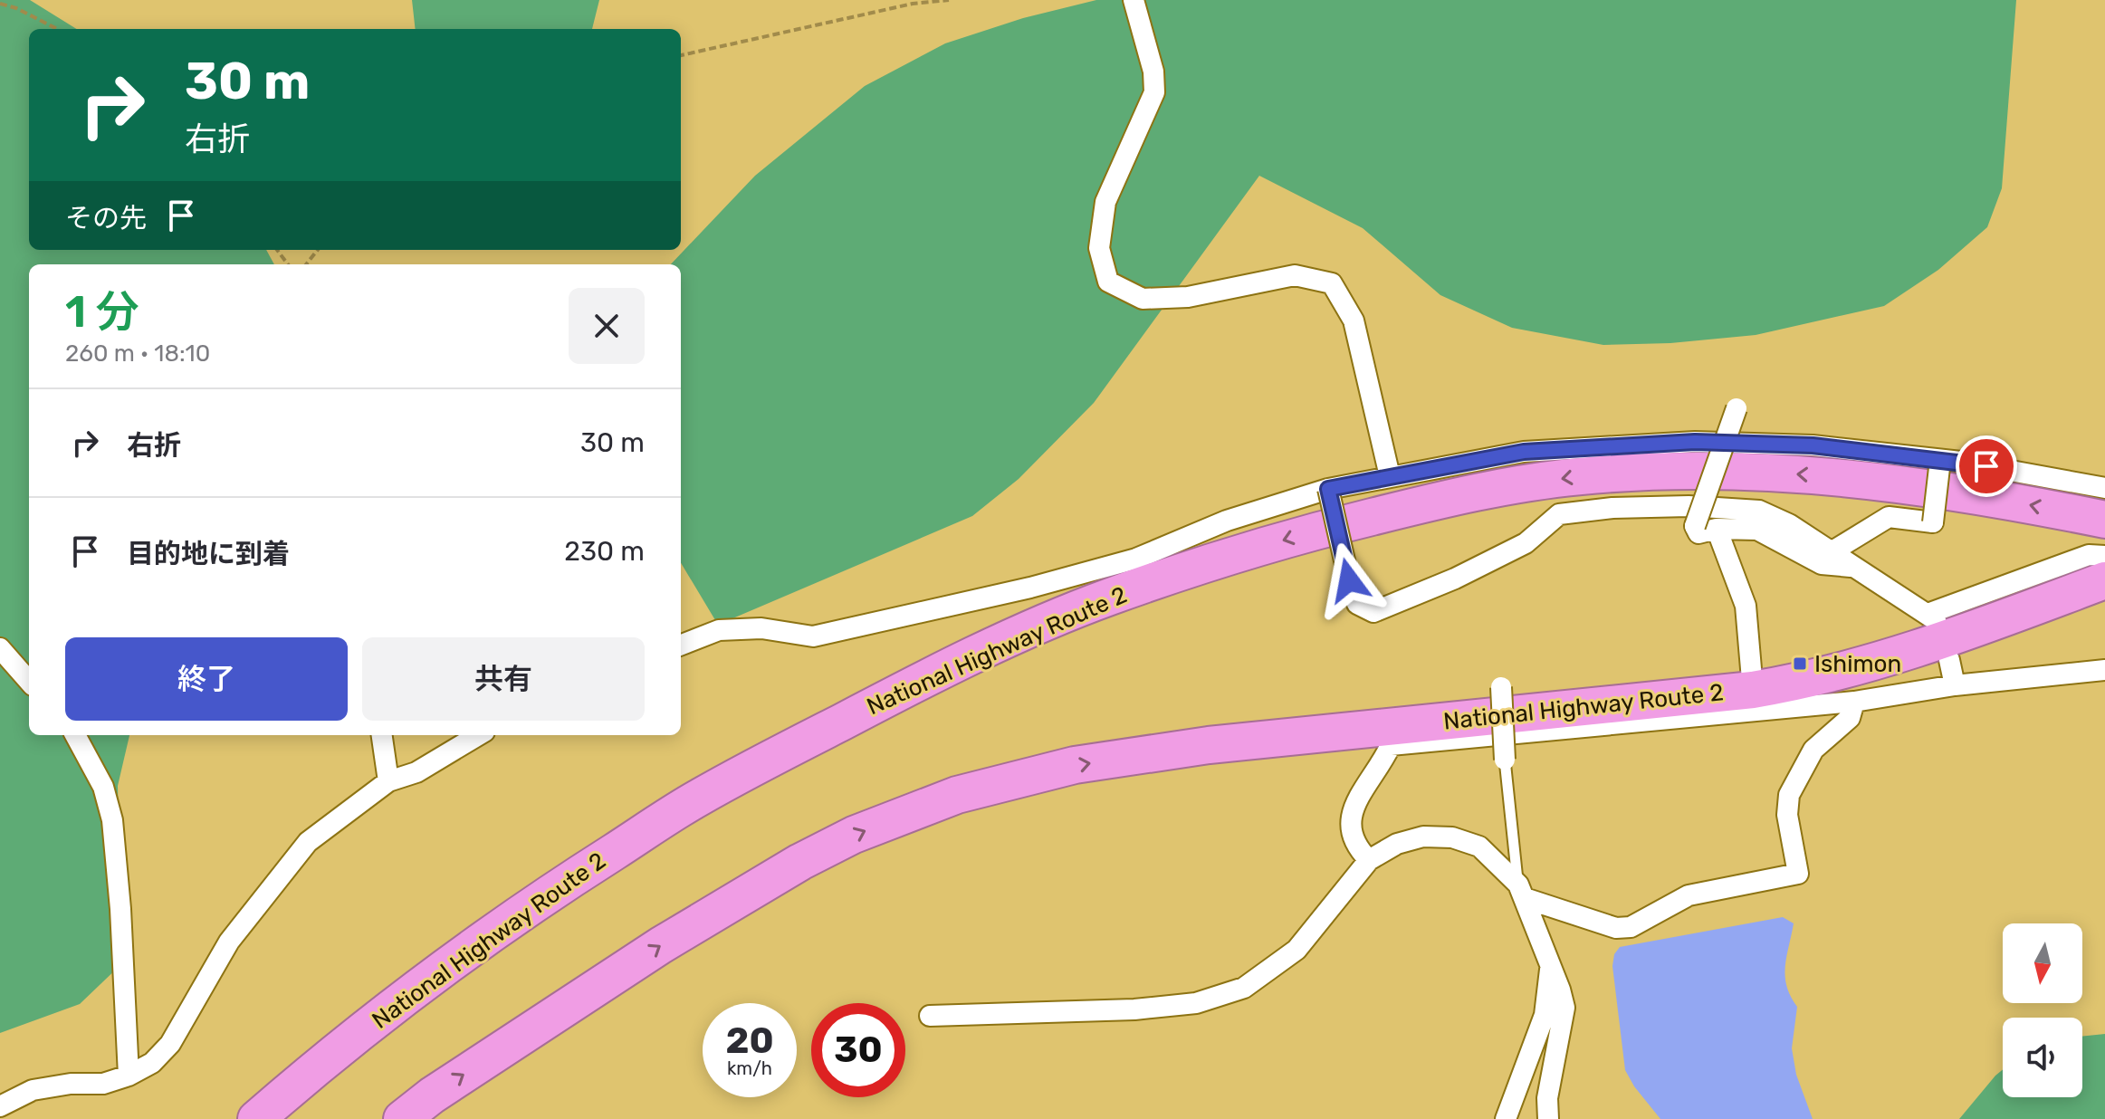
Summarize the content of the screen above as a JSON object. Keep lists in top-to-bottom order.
{
  "streets": {
    "highway": ["National Highway Route 2"]
  },
  "places": {
    "transit": ["Ishimon"]
  },
  "north": "bottom",
  "page": {
    "turn": ["30 m", "右折"],
    "then": "その先",
    "heading": ["1 分", "260 m · 18:10"],
    "list": [
      {
        "name": "右折",
        "value": "30 m"
      },
      {
        "name": "目的地に到着",
        "value": "230 m"
      }
    ],
    "buttons": ["終了", "共有"],
    "speed": "20 km/h",
    "limit": "30"
  }
}
